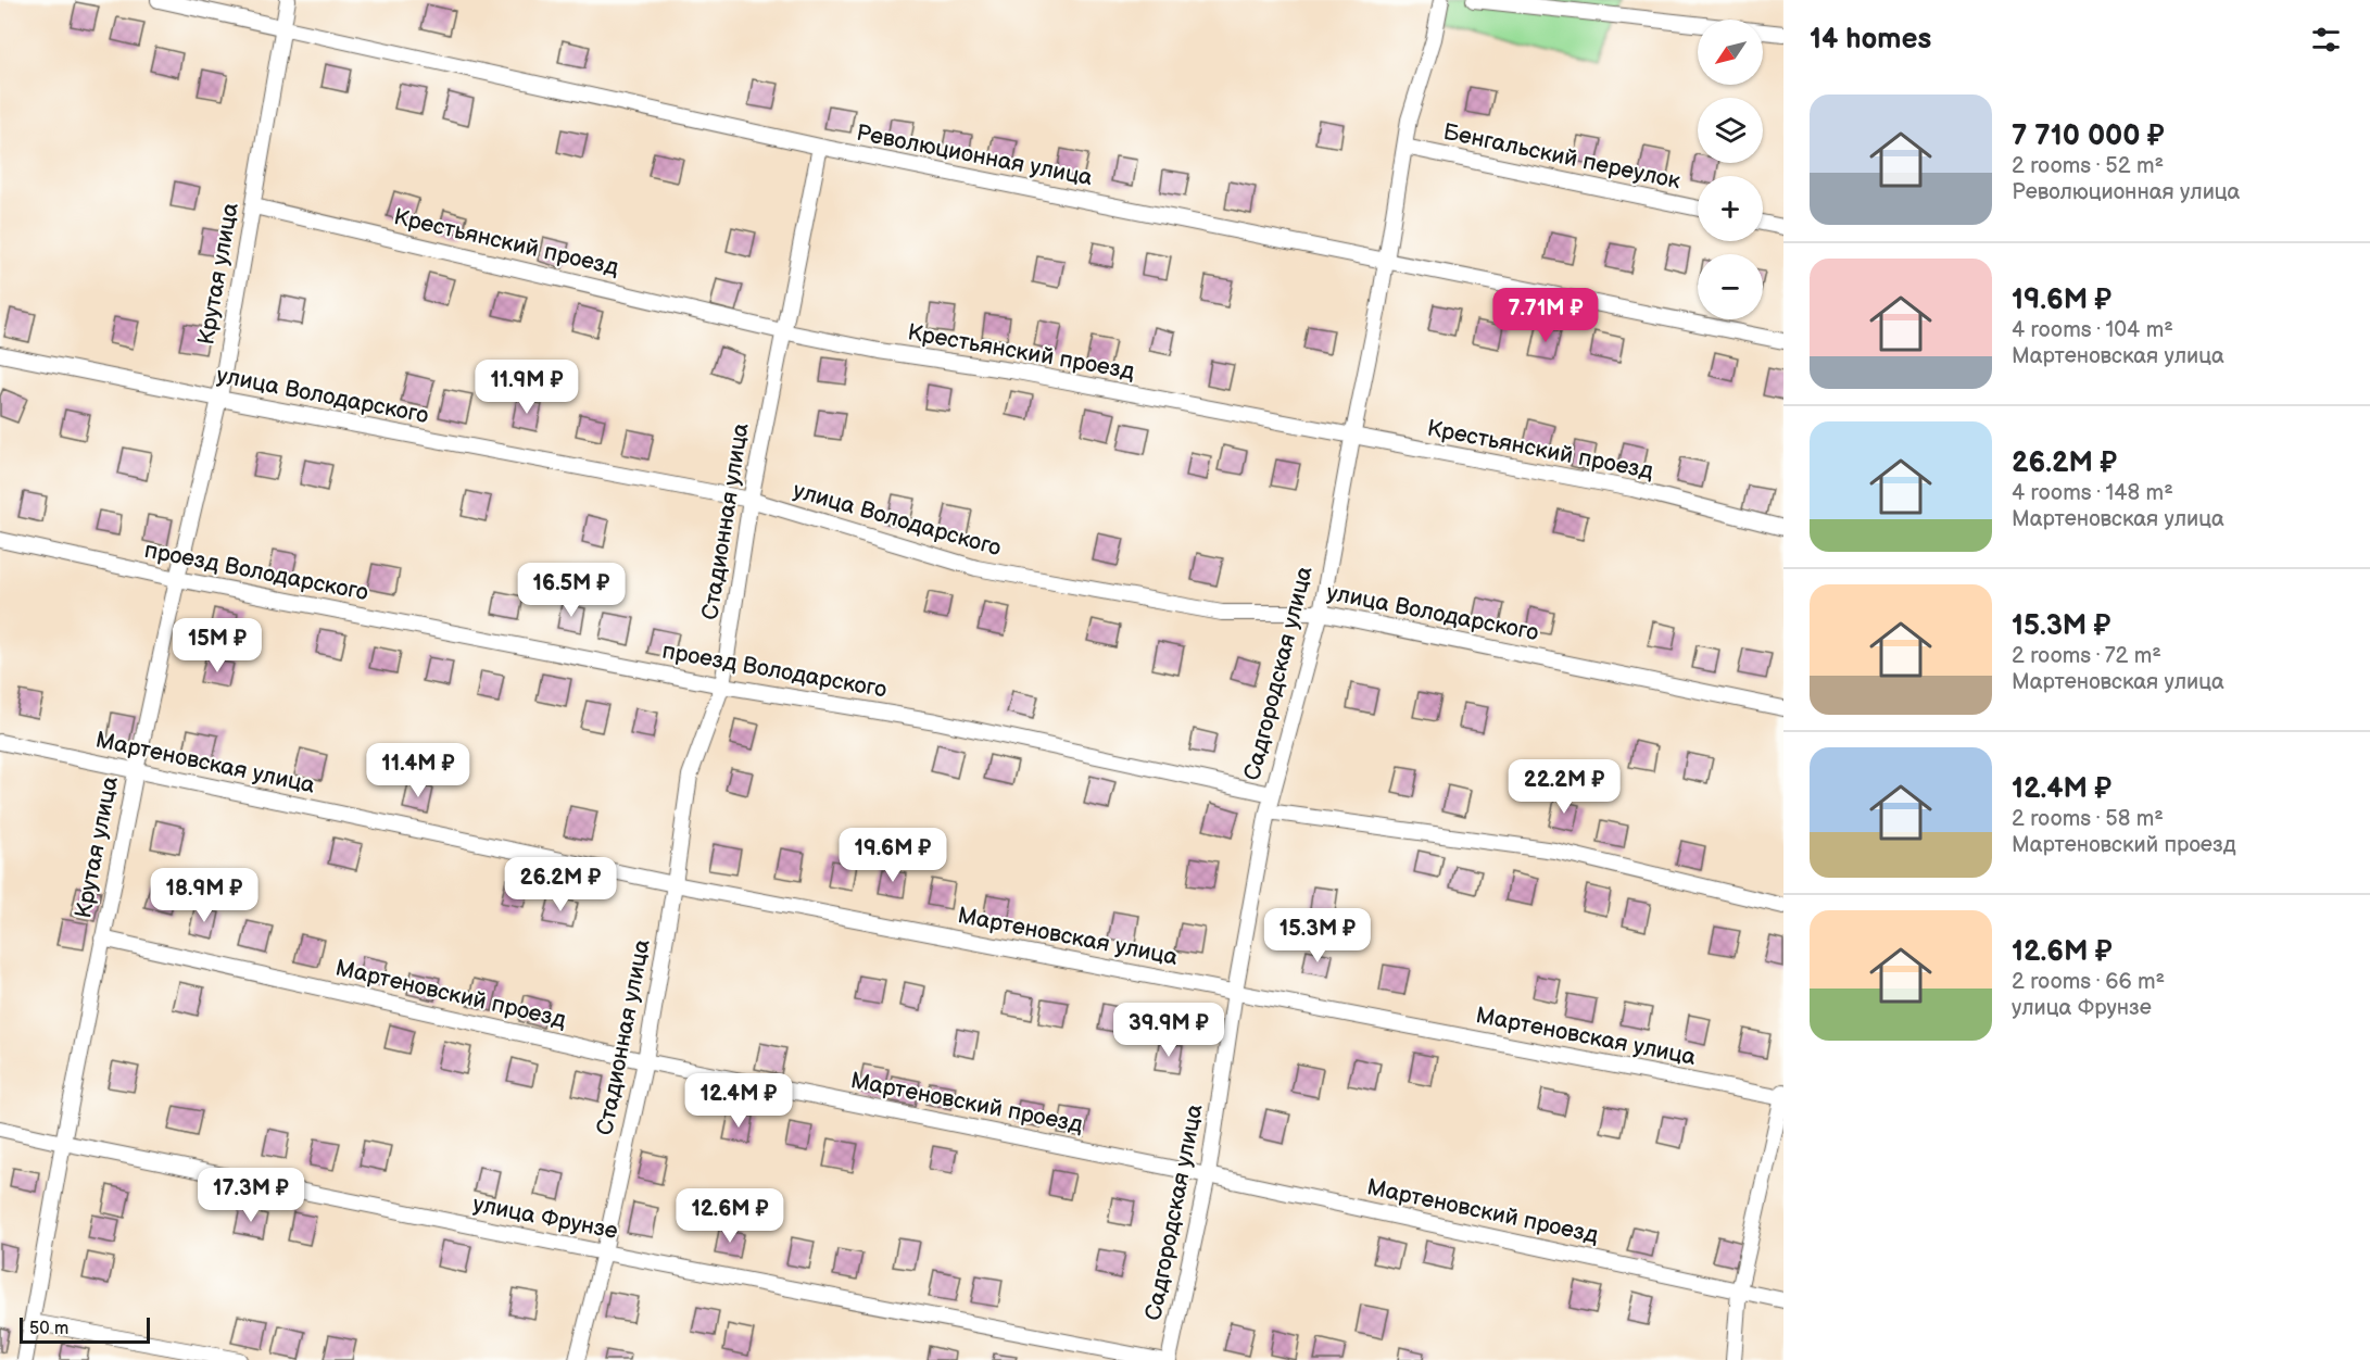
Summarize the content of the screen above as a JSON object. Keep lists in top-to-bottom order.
{
  "streets": {
    "street": [
      "Революционная улица",
      "Бенгальский переулок",
      "Крестьянский проезд",
      "Крутая улица",
      "улица Володарского",
      "Стадионная улица",
      "проезд Володарского",
      "Садгородская улица",
      "Мартеновская улица",
      "Мартеновский проезд",
      "улица Фрунзе"
    ]
  },
  "crossings": [
    ["Революционная улица", "Крутая улица"],
    ["Революционная улица", "Стадионная улица"],
    ["Революционная улица", "Садгородская улица"],
    ["Бенгальский переулок", "Садгородская улица"],
    ["Крестьянский проезд", "Крутая улица"],
    ["Крестьянский проезд", "Стадионная улица"],
    ["Крестьянский проезд", "Садгородская улица"],
    ["Крутая улица", "улица Володарского"],
    ["Крутая улица", "проезд Володарского"],
    ["Крутая улица", "Мартеновская улица"],
    ["Крутая улица", "Мартеновский проезд"],
    ["Крутая улица", "улица Фрунзе"],
    ["улица Володарского", "Стадионная улица"],
    ["улица Володарского", "Садгородская улица"],
    ["Стадионная улица", "проезд Володарского"],
    ["Стадионная улица", "Мартеновская улица"],
    ["Стадионная улица", "Мартеновский проезд"],
    ["Стадионная улица", "улица Фрунзе"],
    ["проезд Володарского", "Садгородская улица"],
    ["Садгородская улица", "Мартеновская улица"],
    ["Садгородская улица", "Мартеновский проезд"]
  ],
  "scale_bar": "50 m",
  "north": "bottom left",
  "page": {
    "heading": "14 homes",
    "map_buttons": ["+", "−"],
    "list": [
      {
        "name": "7 710 000 ₽",
        "note": "2 rooms · 52 m² · Революционная улица"
      },
      {
        "name": "19.6M ₽",
        "note": "4 rooms · 104 m² · Мартеновская улица"
      },
      {
        "name": "26.2M ₽",
        "note": "4 rooms · 148 m² · Мартеновская улица"
      },
      {
        "name": "15.3M ₽",
        "note": "2 rooms · 72 m² · Мартеновская улица"
      },
      {
        "name": "12.4M ₽",
        "note": "2 rooms · 58 m² · Мартеновский проезд"
      },
      {
        "name": "12.6M ₽",
        "note": "2 rooms · 66 m² · улица Фрунзе"
      }
    ],
    "price": [
      "7.71M ₽",
      "11.9M ₽",
      "16.5M ₽",
      "15M ₽",
      "11.4M ₽",
      "22.2M ₽",
      "19.6M ₽",
      "26.2M ₽",
      "18.9M ₽",
      "15.3M ₽",
      "39.9M ₽",
      "12.4M ₽",
      "17.3M ₽",
      "12.6M ₽"
    ],
    "scale": "50 m"
  }
}
